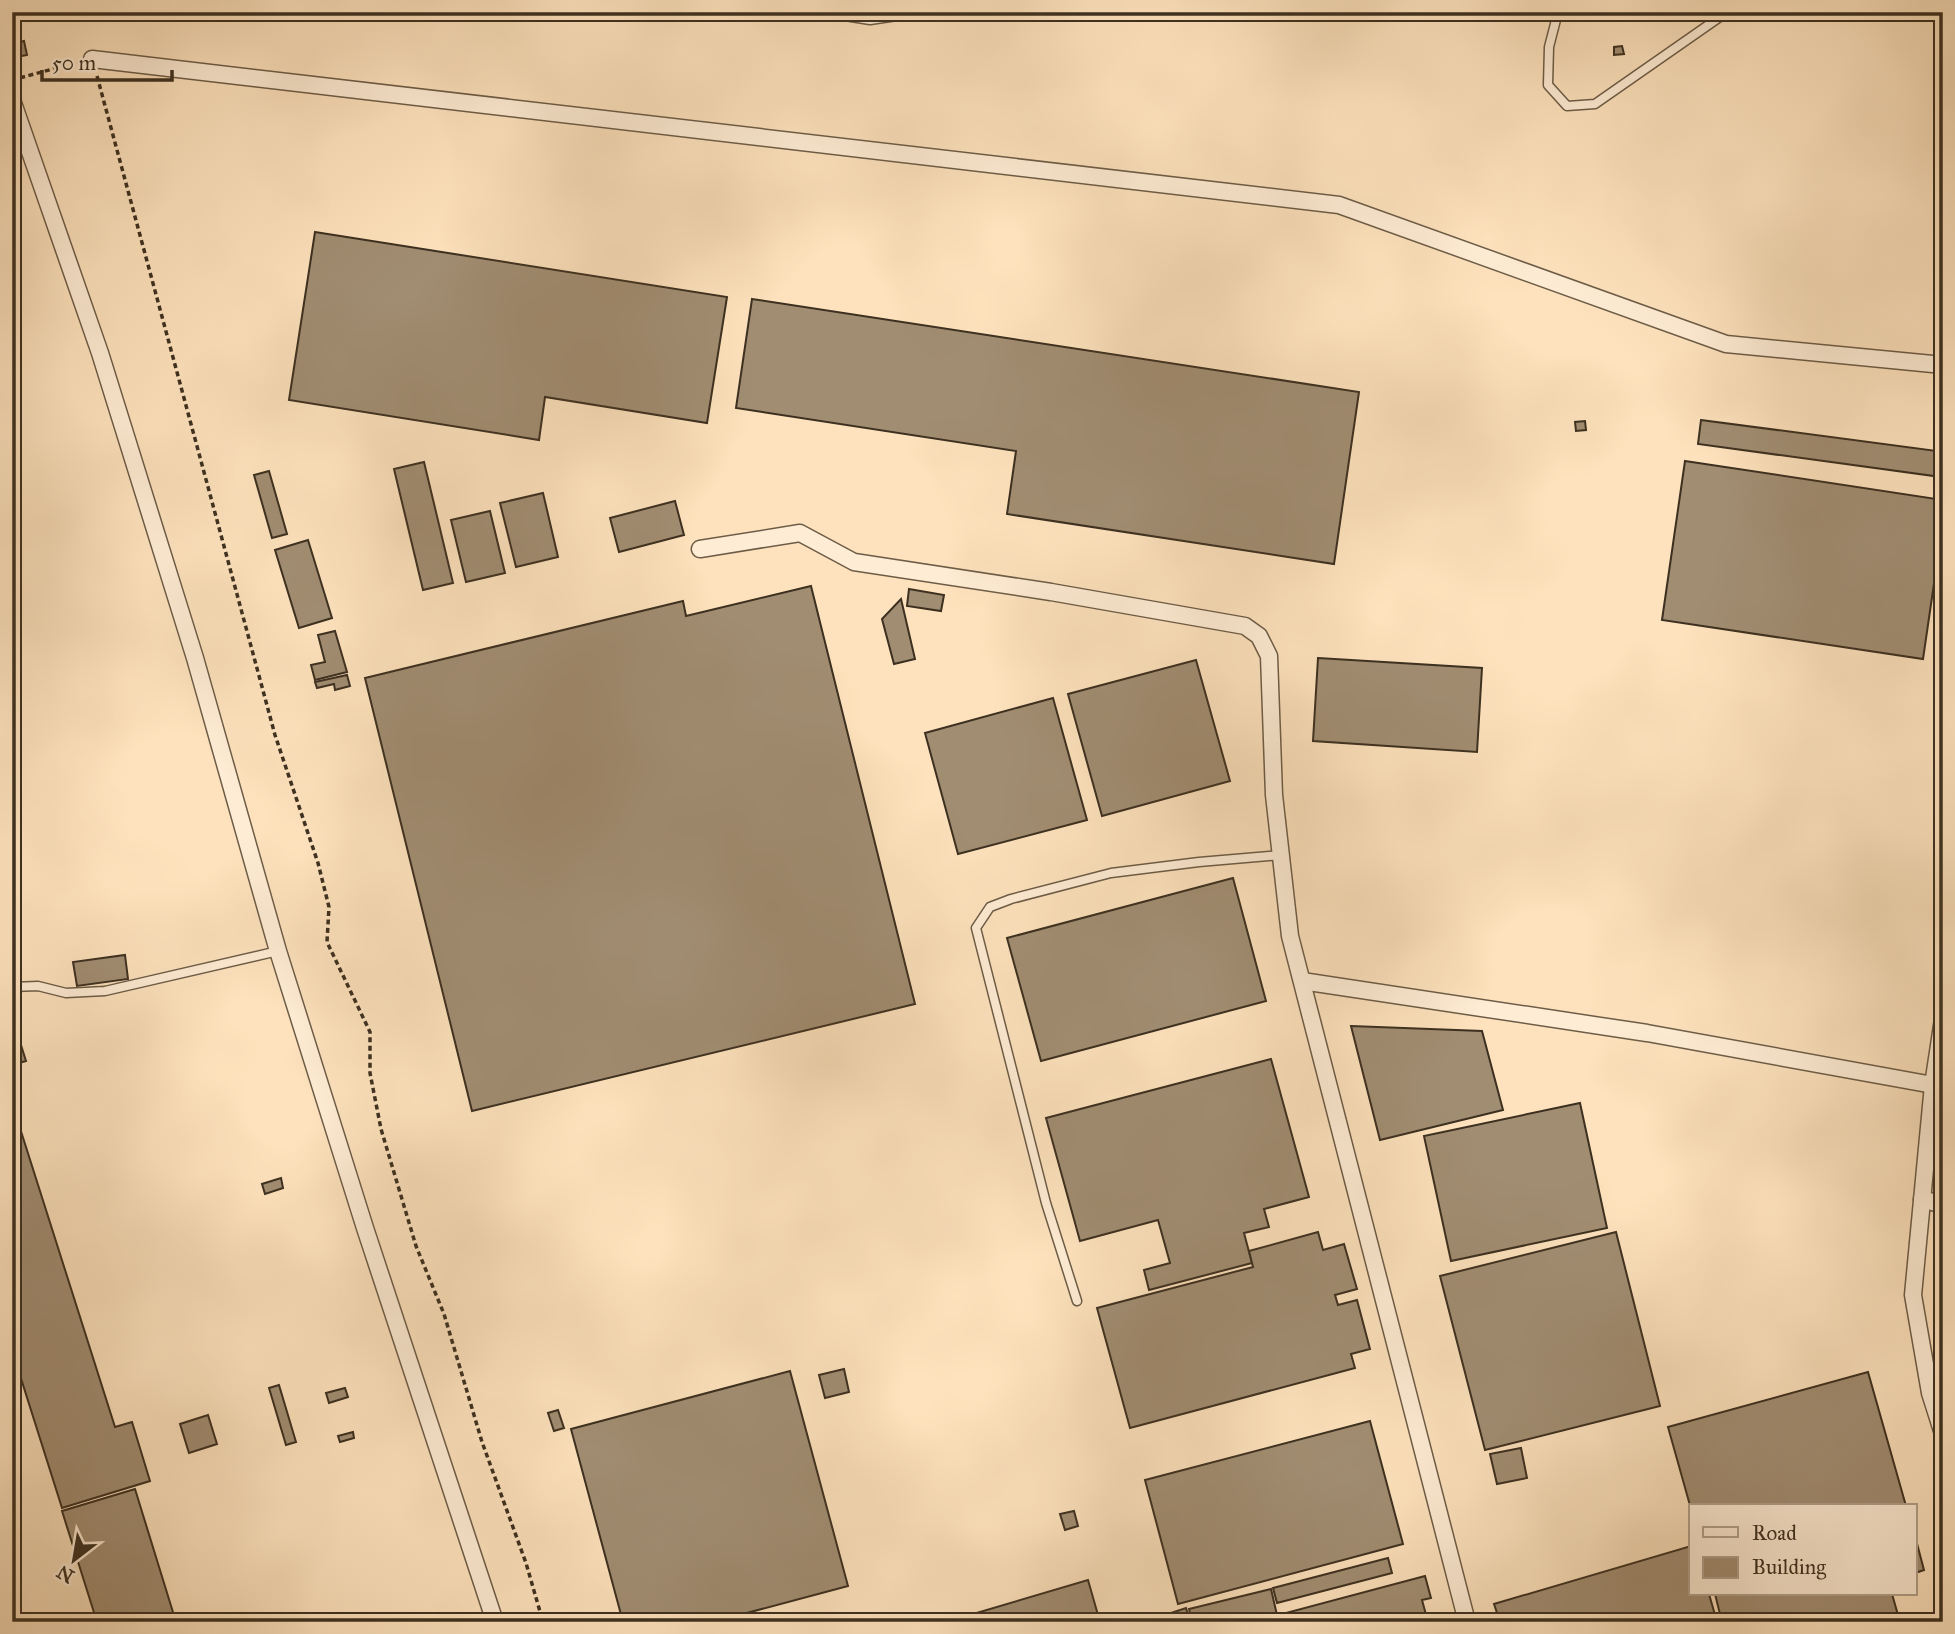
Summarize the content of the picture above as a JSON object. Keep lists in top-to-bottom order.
{
  "legend": ["Road", "Building"],
  "scale_bar": "50 m",
  "north": "bottom left"
}
